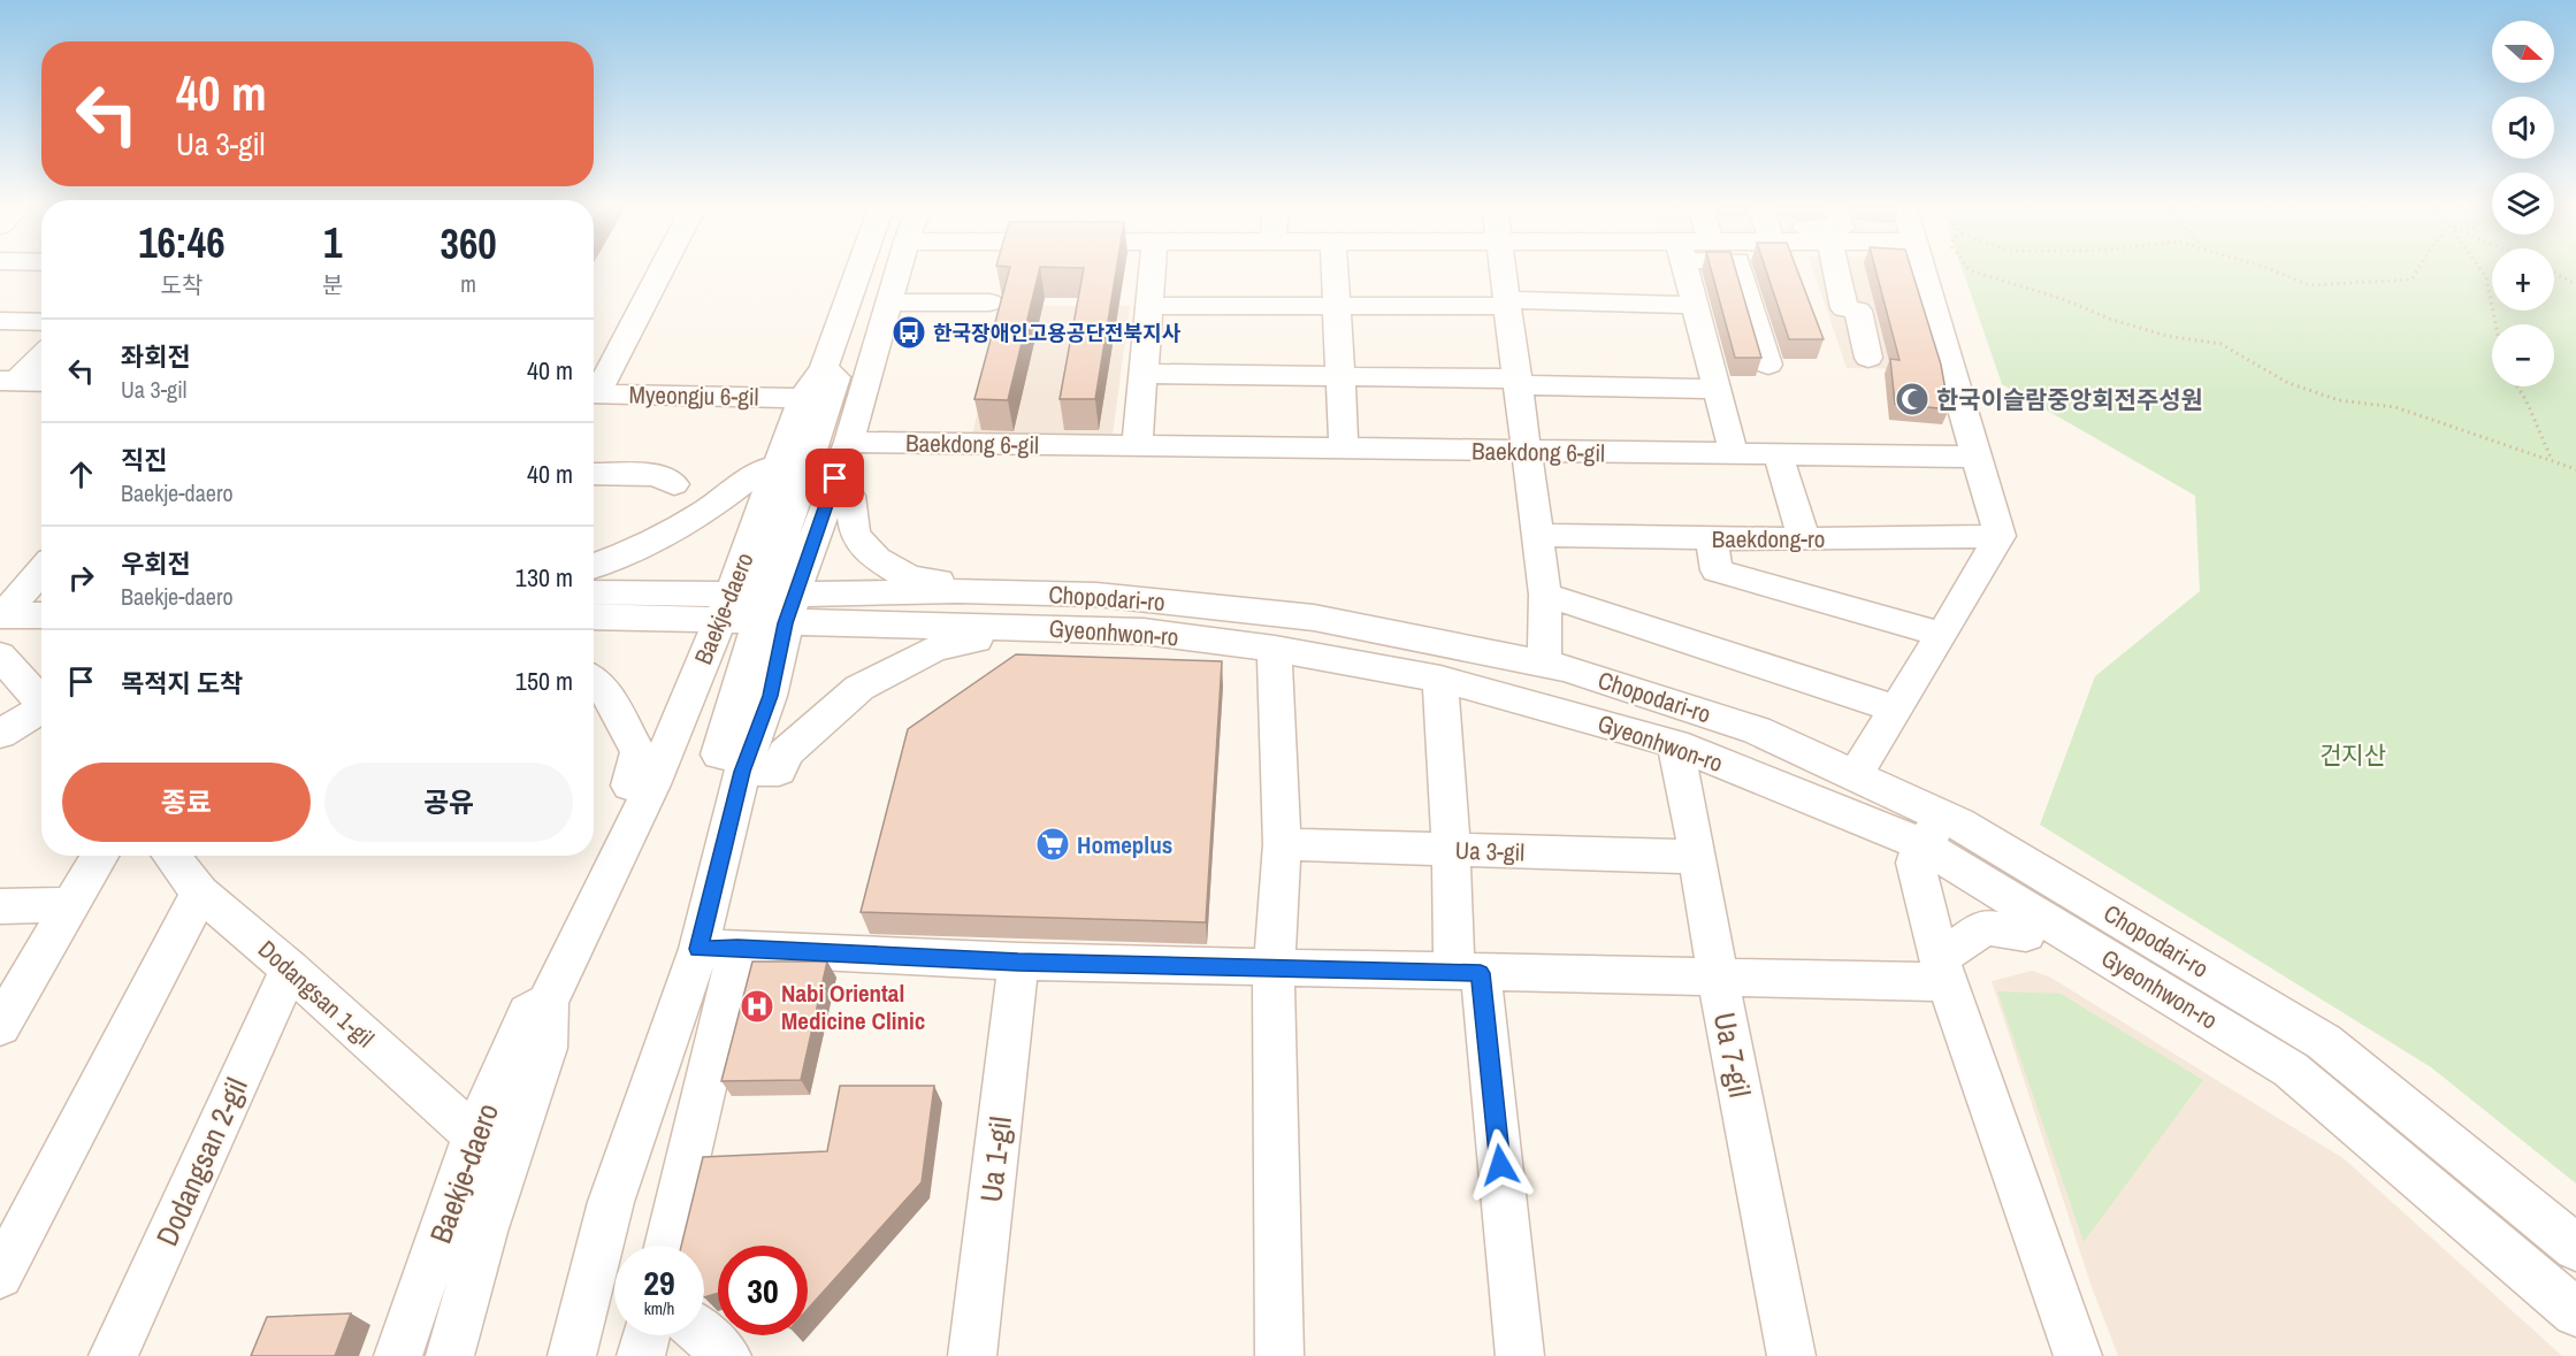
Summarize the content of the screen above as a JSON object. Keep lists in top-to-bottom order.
{
  "streets": {
    "street": [
      "Myeongju 6-gil",
      "Baekdong 6-gil",
      "Baekdong-ro",
      "Chopodari-ro",
      "Baekje-daero",
      "Gyeonhwon-ro",
      "Ua 3-gil",
      "Dodangsan 1-gil",
      "Ua 7-gil",
      "Ua 1-gil",
      "Dodangsan 2-gil"
    ]
  },
  "crossings": [
    ["Myeongju 6-gil", "Baekje-daero"],
    ["Baekdong 6-gil", "Baekje-daero"],
    ["Chopodari-ro", "Baekje-daero"],
    ["Chopodari-ro", "Gyeonhwon-ro"],
    ["Baekje-daero", "Gyeonhwon-ro"],
    ["Baekje-daero", "Dodangsan 1-gil"],
    ["Dodangsan 1-gil", "Dodangsan 2-gil"]
  ],
  "parks": ["건지산"],
  "places": {
    "bus stop": ["한국장애인고용공단전북지사"],
    "mosque": ["한국이슬람중앙회전주성원"],
    "supermarket": ["Homeplus"],
    "hospital": ["Nabi Oriental Medicine Clinic"]
  },
  "north": "right",
  "page": {
    "map_buttons": ["+", "−"],
    "turn": ["40 m", "Ua 3-gil"],
    "eta": [
      "16:46",
      "도착",
      "1",
      "분",
      "360",
      "m"
    ],
    "list": [
      {
        "name": "좌회전",
        "note": "Ua 3-gil",
        "value": "40 m"
      },
      {
        "name": "직진",
        "note": "Baekje-daero",
        "value": "40 m"
      },
      {
        "name": "우회전",
        "note": "Baekje-daero",
        "value": "130 m"
      },
      {
        "name": "목적지 도착",
        "value": "150 m"
      }
    ],
    "buttons": ["종료", "공유"],
    "speed": "29 km/h",
    "limit": "30"
  }
}
